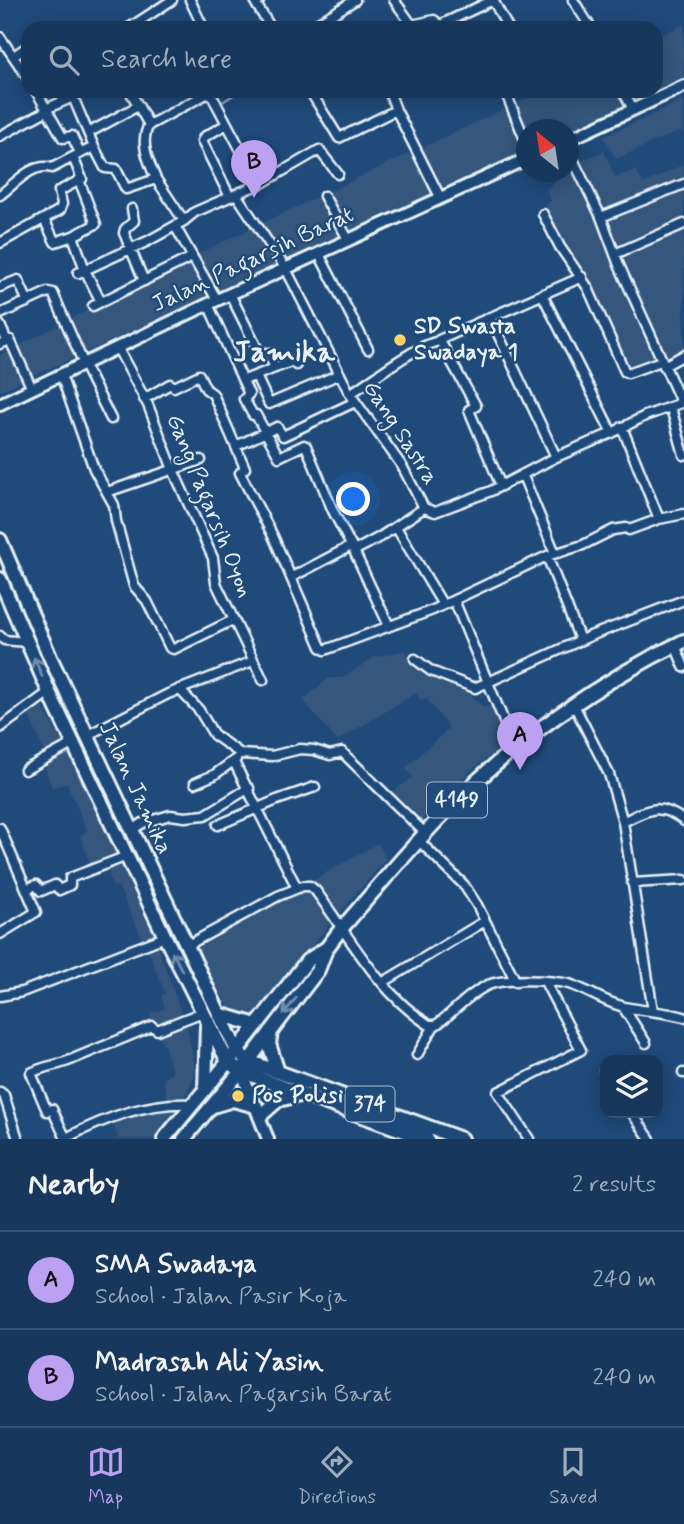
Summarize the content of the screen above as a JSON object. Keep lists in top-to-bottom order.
{
  "streets": {
    "main road": ["Jalan Jamika", "4149", "374"],
    "street": ["Jalan Pagarsih Barat", "Gang Sastra", "Gang Pagarsih Oyon"]
  },
  "crossings": [
    ["Jalan Pagarsih Barat", "Gang Sastra"],
    ["Jalan Pagarsih Barat", "Gang Pagarsih Oyon"],
    ["Jalan Jamika", "4149"],
    ["Jalan Jamika", "374"],
    ["4149", "374"]
  ],
  "districts": ["Jamika"],
  "places": ["SD Swasta Swadaya 1", "Pos Polisi"],
  "north": "top left",
  "page": {
    "search": "Search here",
    "pins": ["B", "A"],
    "heading": ["Nearby", "2 results"],
    "list": [
      {
        "mark": "A",
        "name": "SMA Swadaya",
        "note": "School · Jalan Pasir Koja",
        "value": "240 m"
      },
      {
        "mark": "B",
        "name": "Madrasah Ali Yasin",
        "note": "School · Jalan Pagarsih Barat",
        "value": "240 m"
      }
    ],
    "nav": ["Map", "Directions", "Saved"]
  }
}
